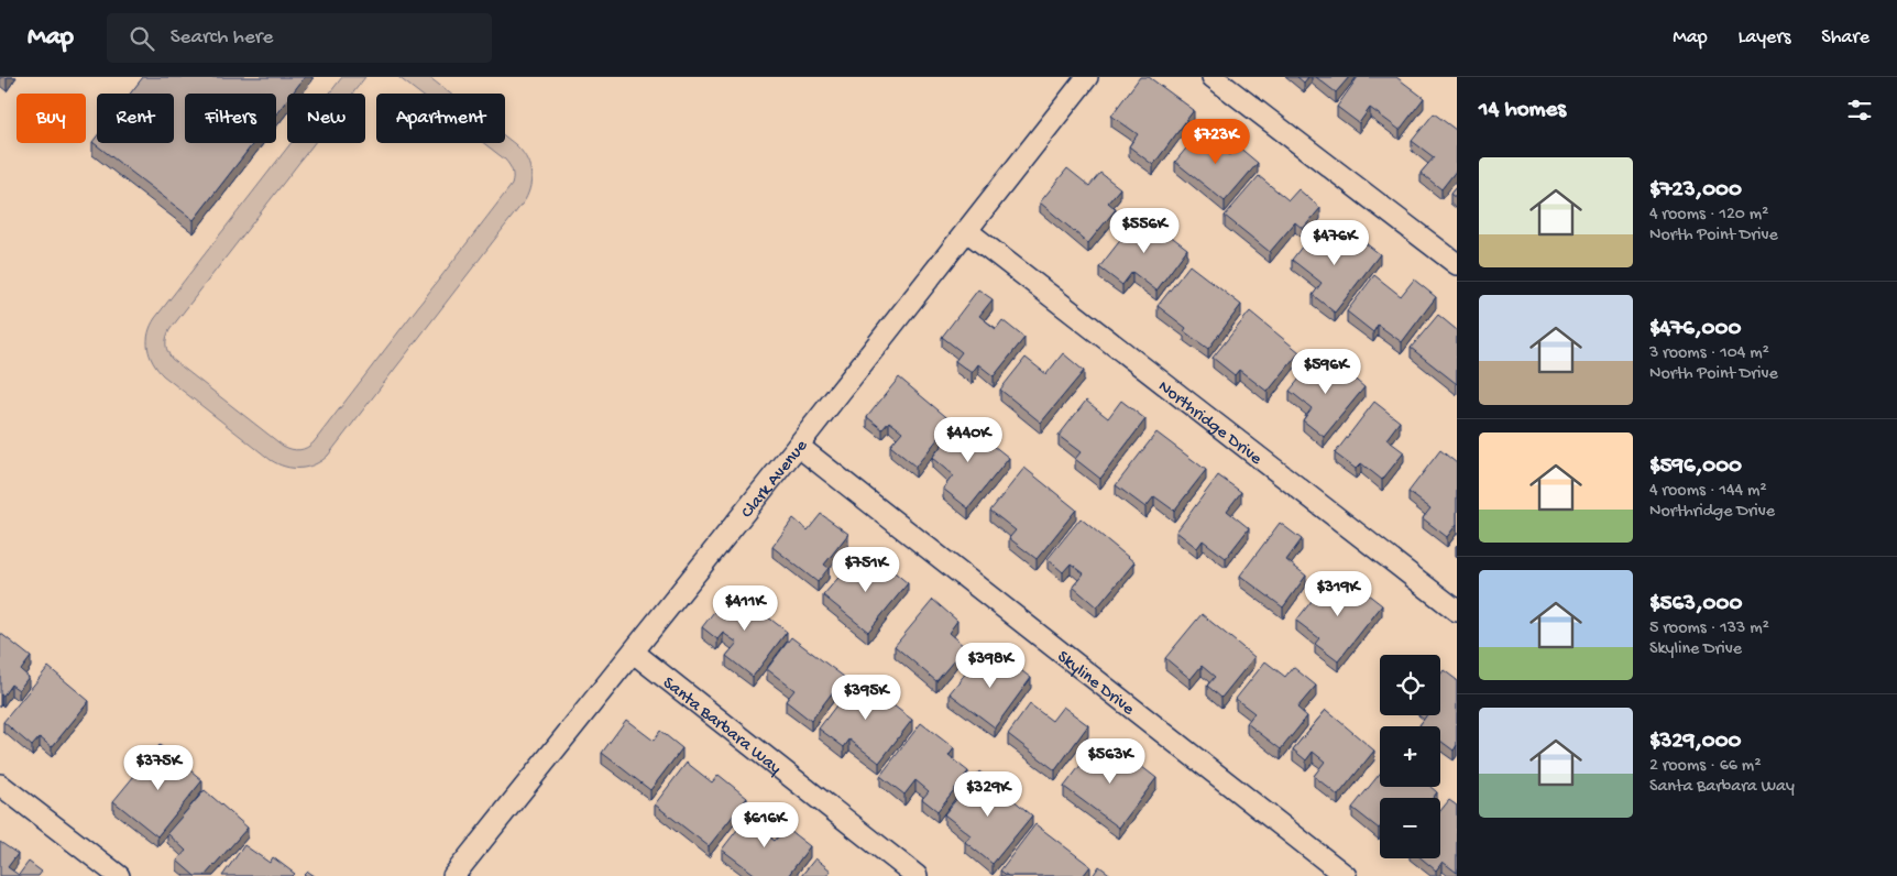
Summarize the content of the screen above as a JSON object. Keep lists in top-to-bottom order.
{
  "streets": {
    "street": [
      "Northridge Drive",
      "Clark Avenue",
      "Skyline Drive",
      "Santa Barbara Way"
    ]
  },
  "crossings": [
    ["Northridge Drive", "Clark Avenue"],
    ["Clark Avenue", "Skyline Drive"],
    ["Clark Avenue", "Santa Barbara Way"]
  ],
  "page": {
    "header": "Map",
    "search": "Search here",
    "nav": ["Map", "Layers", "Share"],
    "heading": "14 homes",
    "chip": [
      "Buy",
      "Rent",
      "Filters",
      "New",
      "Apartment"
    ],
    "price": [
      "$723K",
      "$556K",
      "$476K",
      "$596K",
      "$440K",
      "$751K",
      "$319K",
      "$411K",
      "$398K",
      "$395K",
      "$563K",
      "$375K",
      "$329K",
      "$616K"
    ],
    "list": [
      {
        "name": "$723,000",
        "note": "4 rooms · 120 m² · North Point Drive"
      },
      {
        "name": "$476,000",
        "note": "3 rooms · 104 m² · North Point Drive"
      },
      {
        "name": "$596,000",
        "note": "4 rooms · 144 m² · Northridge Drive"
      },
      {
        "name": "$563,000",
        "note": "5 rooms · 133 m² · Skyline Drive"
      },
      {
        "name": "$329,000",
        "note": "2 rooms · 66 m² · Santa Barbara Way"
      }
    ],
    "map_buttons": ["+", "−"]
  }
}
